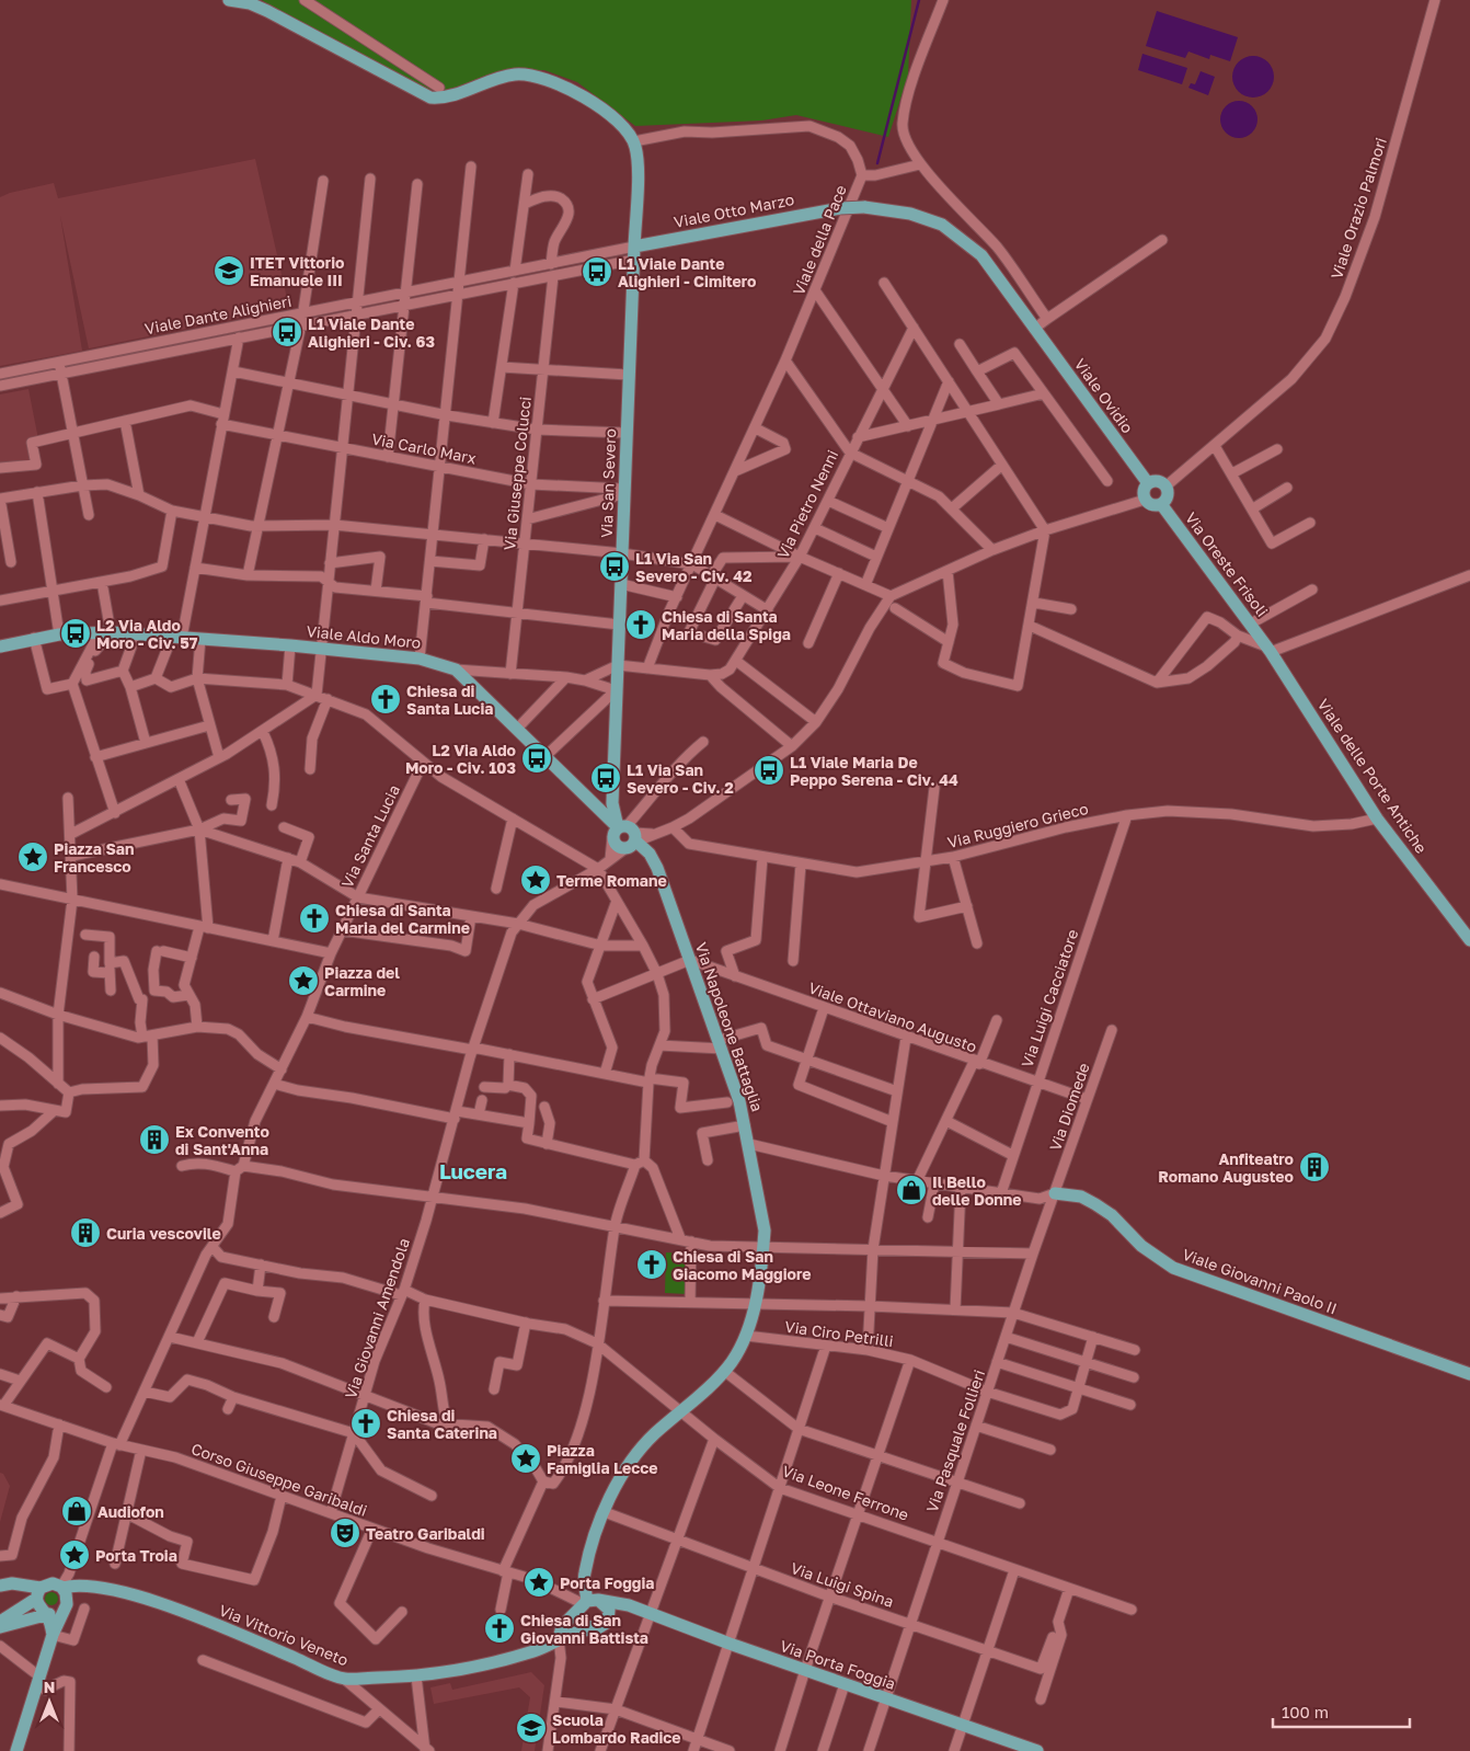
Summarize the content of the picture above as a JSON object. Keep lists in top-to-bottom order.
{
  "streets": {
    "main road": [
      "Viale Otto Marzo",
      "Viale Ovidio",
      "Via San Severo",
      "Via Oreste Frisoli",
      "Viale Aldo Moro",
      "Viale delle Porte Antiche",
      "Via Napoleone Battaglia",
      "Viale Giovanni Paolo II",
      "Via Vittorio Veneto",
      "Via Porta Foggia"
    ],
    "street": [
      "Viale Orazio Palmori",
      "Viale della Pace",
      "Viale Dante Alighieri",
      "Via Carlo Marx",
      "Via Giuseppe Colucci",
      "Via Pietro Nenni",
      "Via Ruggiero Grieco",
      "Via Santa Lucia",
      "Via Luigi Cacciatore",
      "Viale Ottaviano Augusto",
      "Via Diomede",
      "Via Giovanni Amendola",
      "Via Ciro Petrilli",
      "Via Pasquale Follieri",
      "Corso Giuseppe Garibaldi",
      "Via Leone Ferrone",
      "Via Luigi Spina"
    ]
  },
  "crossings": [
    ["Viale Orazio Palmori", "Viale Ovidio"],
    ["Viale Orazio Palmori", "Via Oreste Frisoli"],
    ["Viale Otto Marzo", "Viale Dante Alighieri"],
    ["Viale Otto Marzo", "Viale Ovidio"],
    ["Viale Otto Marzo", "Via San Severo"],
    ["Viale della Pace", "Via San Severo"],
    ["Viale Dante Alighieri", "Via Giuseppe Colucci"],
    ["Viale Dante Alighieri", "Via San Severo"],
    ["Viale Ovidio", "Via Oreste Frisoli"],
    ["Via Carlo Marx", "Via Giuseppe Colucci"],
    ["Via Carlo Marx", "Via San Severo"],
    ["Via San Severo", "Viale Aldo Moro"],
    ["Via San Severo", "Via Napoleone Battaglia"],
    ["Via Oreste Frisoli", "Viale delle Porte Antiche"],
    ["Viale Aldo Moro", "Via Napoleone Battaglia"],
    ["Viale delle Porte Antiche", "Via Ruggiero Grieco"],
    ["Via Ruggiero Grieco", "Via Luigi Cacciatore"],
    ["Via Luigi Cacciatore", "Viale Ottaviano Augusto"],
    ["Viale Ottaviano Augusto", "Via Napoleone Battaglia"],
    ["Viale Ottaviano Augusto", "Via Diomede"],
    ["Via Napoleone Battaglia", "Via Ciro Petrilli"],
    ["Via Napoleone Battaglia", "Via Leone Ferrone"],
    ["Via Napoleone Battaglia", "Via Luigi Spina"],
    ["Via Napoleone Battaglia", "Via Vittorio Veneto"],
    ["Via Napoleone Battaglia", "Via Porta Foggia"],
    ["Via Diomede", "Viale Giovanni Paolo II"],
    ["Via Diomede", "Via Pasquale Follieri"],
    ["Viale Giovanni Paolo II", "Via Pasquale Follieri"],
    ["Via Giovanni Amendola", "Corso Giuseppe Garibaldi"],
    ["Via Giovanni Amendola", "Via Leone Ferrone"],
    ["Via Ciro Petrilli", "Via Pasquale Follieri"],
    ["Via Pasquale Follieri", "Via Leone Ferrone"],
    ["Via Pasquale Follieri", "Via Luigi Spina"],
    ["Via Pasquale Follieri", "Via Porta Foggia"],
    ["Via Vittorio Veneto", "Via Porta Foggia"]
  ],
  "districts": ["Lucera"],
  "places": {
    "school or university": ["ITET Vittorio Emanuele III", "Scuola Lombardo Radice"],
    "bus stop": [
      "L1 Viale Dante Alighieri - Cimitero",
      "L1 Viale Dante Alighieri - Civ. 63",
      "L1 Via San Severo - Civ. 42",
      "L2 Via Aldo Moro - Civ. 57",
      "L2 Via Aldo Moro - Civ. 103",
      "L1 Viale Maria De Peppo Serena - Civ. 44",
      "L1 Via San Severo - Civ. 2"
    ],
    "church": [
      "Chiesa di Santa Maria della Spiga",
      "Chiesa di Santa Lucia",
      "Chiesa di Santa Maria del Carmine",
      "Chiesa di San Giacomo Maggiore",
      "Chiesa di Santa Caterina",
      "Chiesa di San Giovanni Battista"
    ],
    "place": [
      "Piazza San Francesco",
      "Terme Romane",
      "Piazza del Carmine",
      "Piazza Famiglia Lecce",
      "Porta Troia",
      "Porta Foggia"
    ],
    "building": ["Ex Convento di Sant'Anna", "Anfiteatro Romano Augusteo", "Curia vescovile"],
    "shop": ["Il Bello delle Donne", "Audiofon"],
    "theatre": ["Teatro Garibaldi"]
  },
  "scale_bar": "100 m",
  "north": "top"
}
